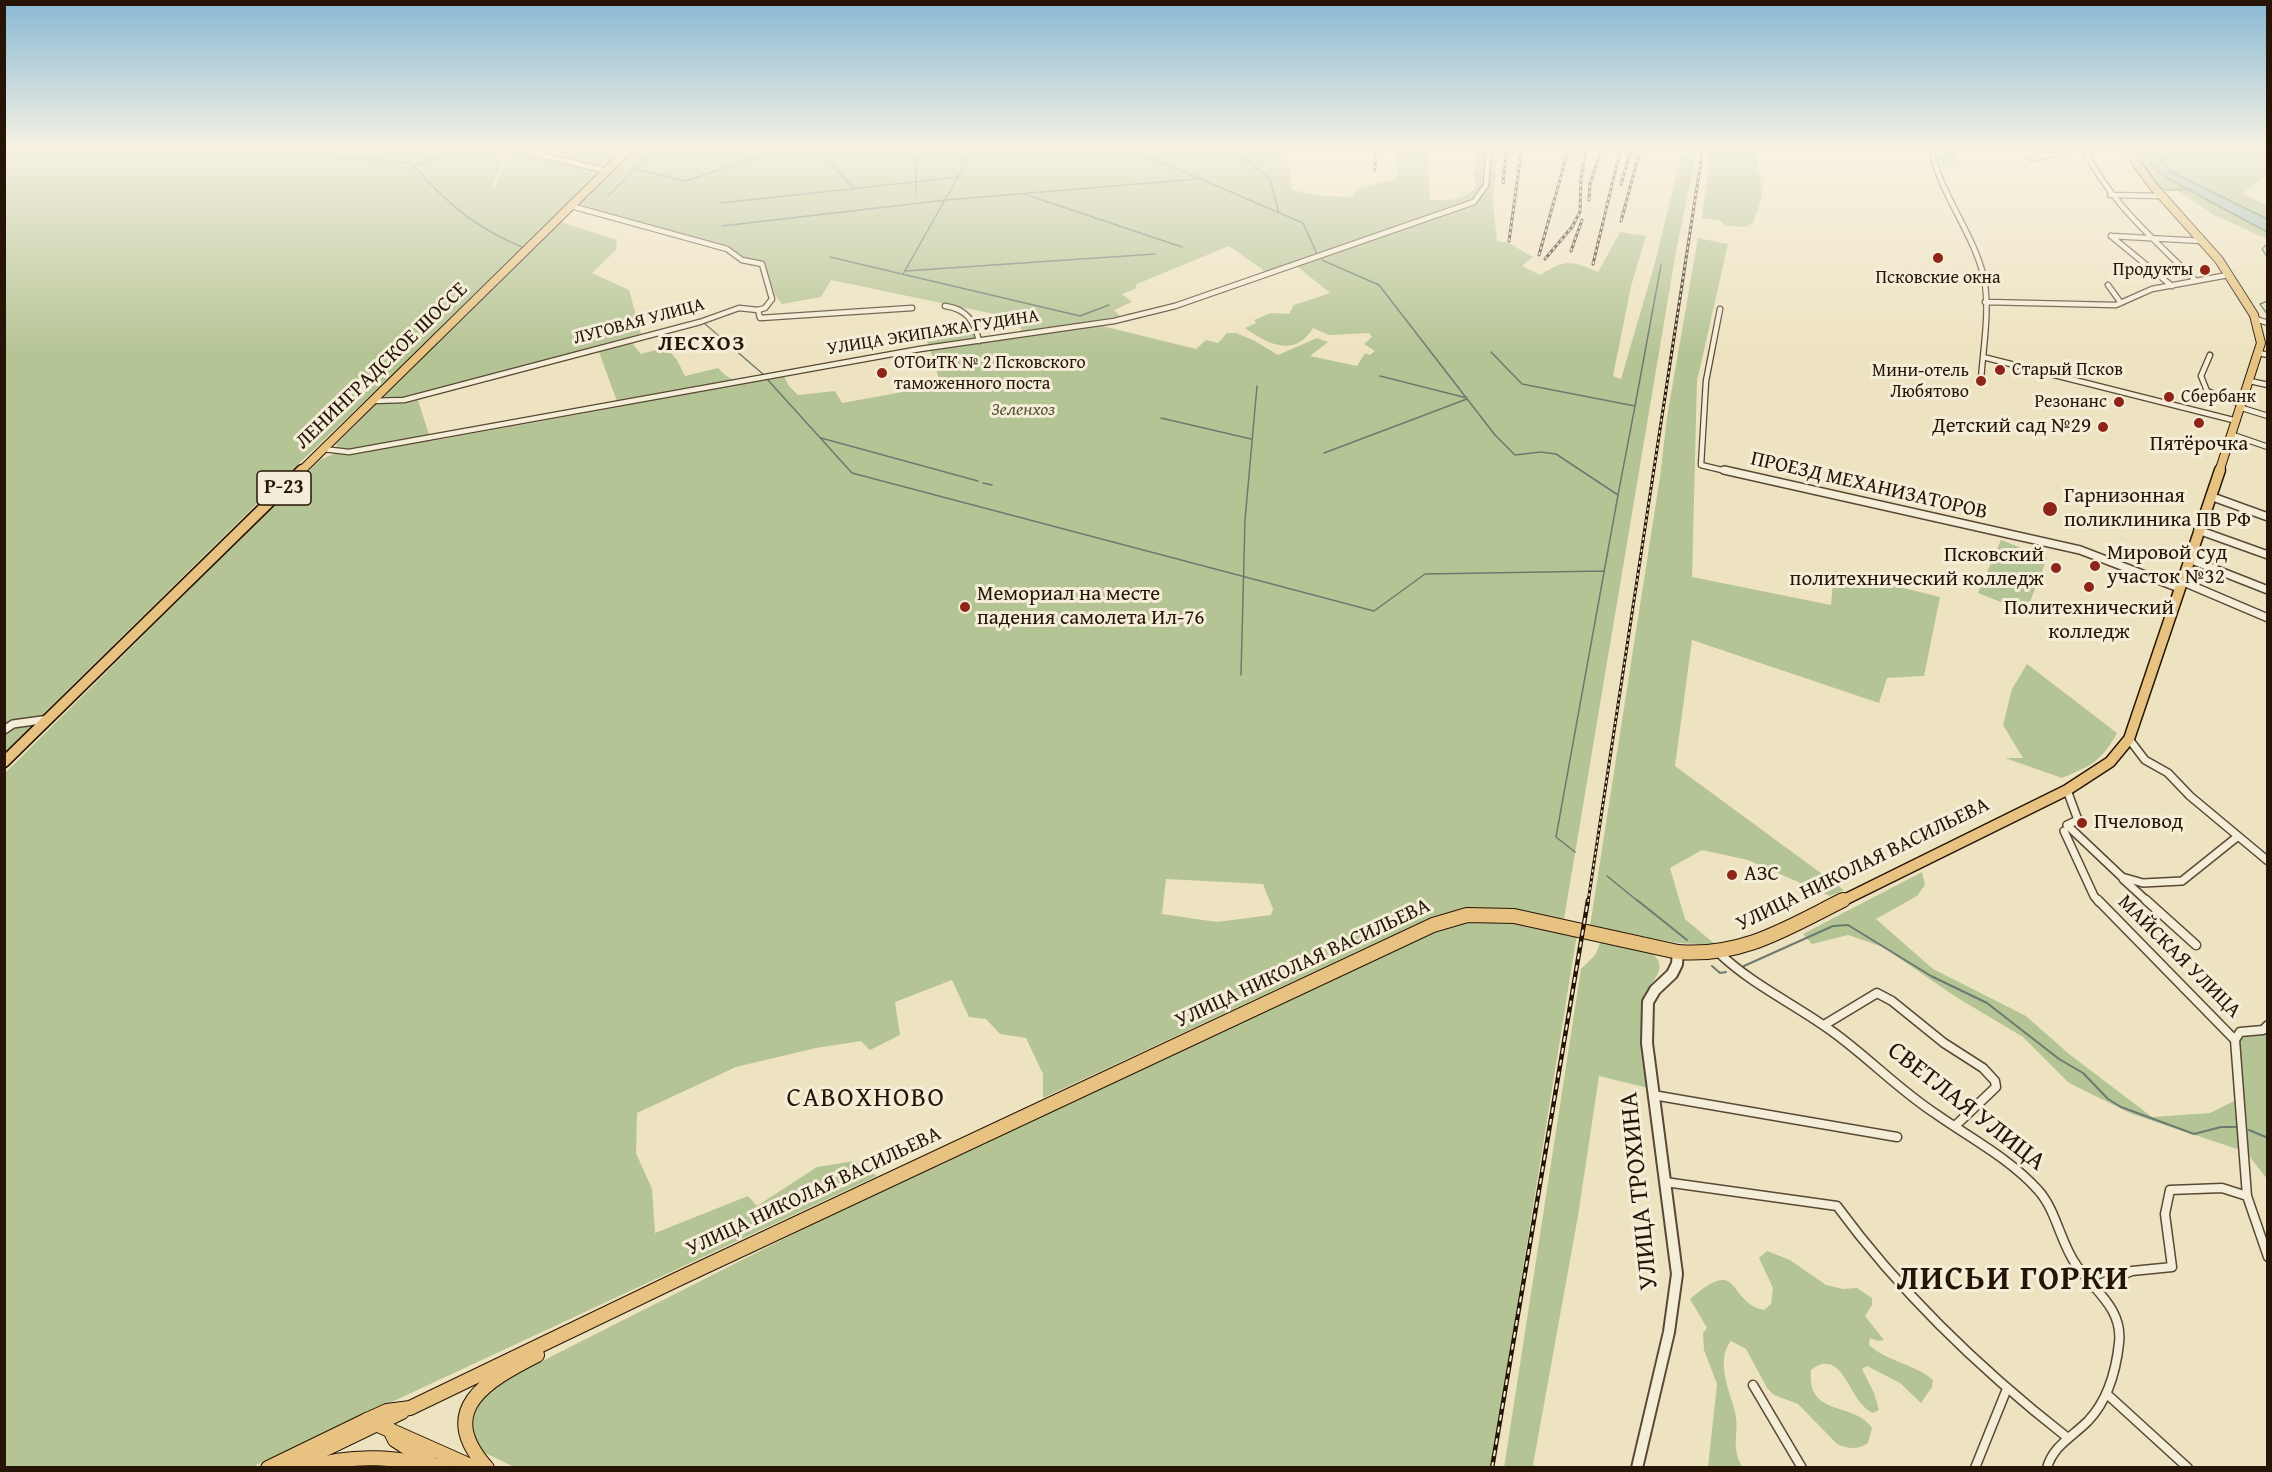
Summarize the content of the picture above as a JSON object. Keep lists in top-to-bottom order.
{
  "streets": {
    "main road": ["ЛЕНИНГРАДСКОЕ ШОССЕ", "Р-23", "УЛИЦА НИКОЛАЯ ВАСИЛЬЕВА"],
    "street": [
      "ЛУГОВАЯ УЛИЦА",
      "УЛИЦА ЭКИПАЖА ГУДИНА",
      "ПРОЕЗД МЕХАНИЗАТОРОВ",
      "МАЙСКАЯ УЛИЦА",
      "СВЕТЛАЯ УЛИЦА",
      "УЛИЦА ТРОХИНА"
    ]
  },
  "crossings": [
    ["ЛУГОВАЯ УЛИЦА", "ЛЕНИНГРАДСКОЕ ШОССЕ"],
    ["УЛИЦА ЭКИПАЖА ГУДИНА", "ЛЕНИНГРАДСКОЕ ШОССЕ"],
    ["ПРОЕЗД МЕХАНИЗАТОРОВ", "УЛИЦА НИКОЛАЯ ВАСИЛЬЕВА"],
    ["УЛИЦА НИКОЛАЯ ВАСИЛЬЕВА", "СВЕТЛАЯ УЛИЦА"],
    ["УЛИЦА НИКОЛАЯ ВАСИЛЬЕВА", "УЛИЦА ТРОХИНА"]
  ],
  "districts": ["ЛЕСХОЗ", "САВОХНОВО", "ЛИСЬИ ГОРКИ"],
  "parks": ["Зеленхоз"],
  "places": [
    "Псковские окна",
    "Продукты",
    "Старый Псков",
    "ОТОиТК № 2 Псковского таможенного поста",
    "Мини-отель Любятово",
    "Сбербанк",
    "Резонанс",
    "Пятёрочка",
    "Детский сад №29",
    "Гарнизонная поликлиника ПВ РФ",
    "Мировой суд участок №32",
    "Псковский политехнический колледж",
    "Политехнический колледж",
    "Мемориал на месте падения самолета Ил-76",
    "Пчеловод",
    "АЗС"
  ]
}
